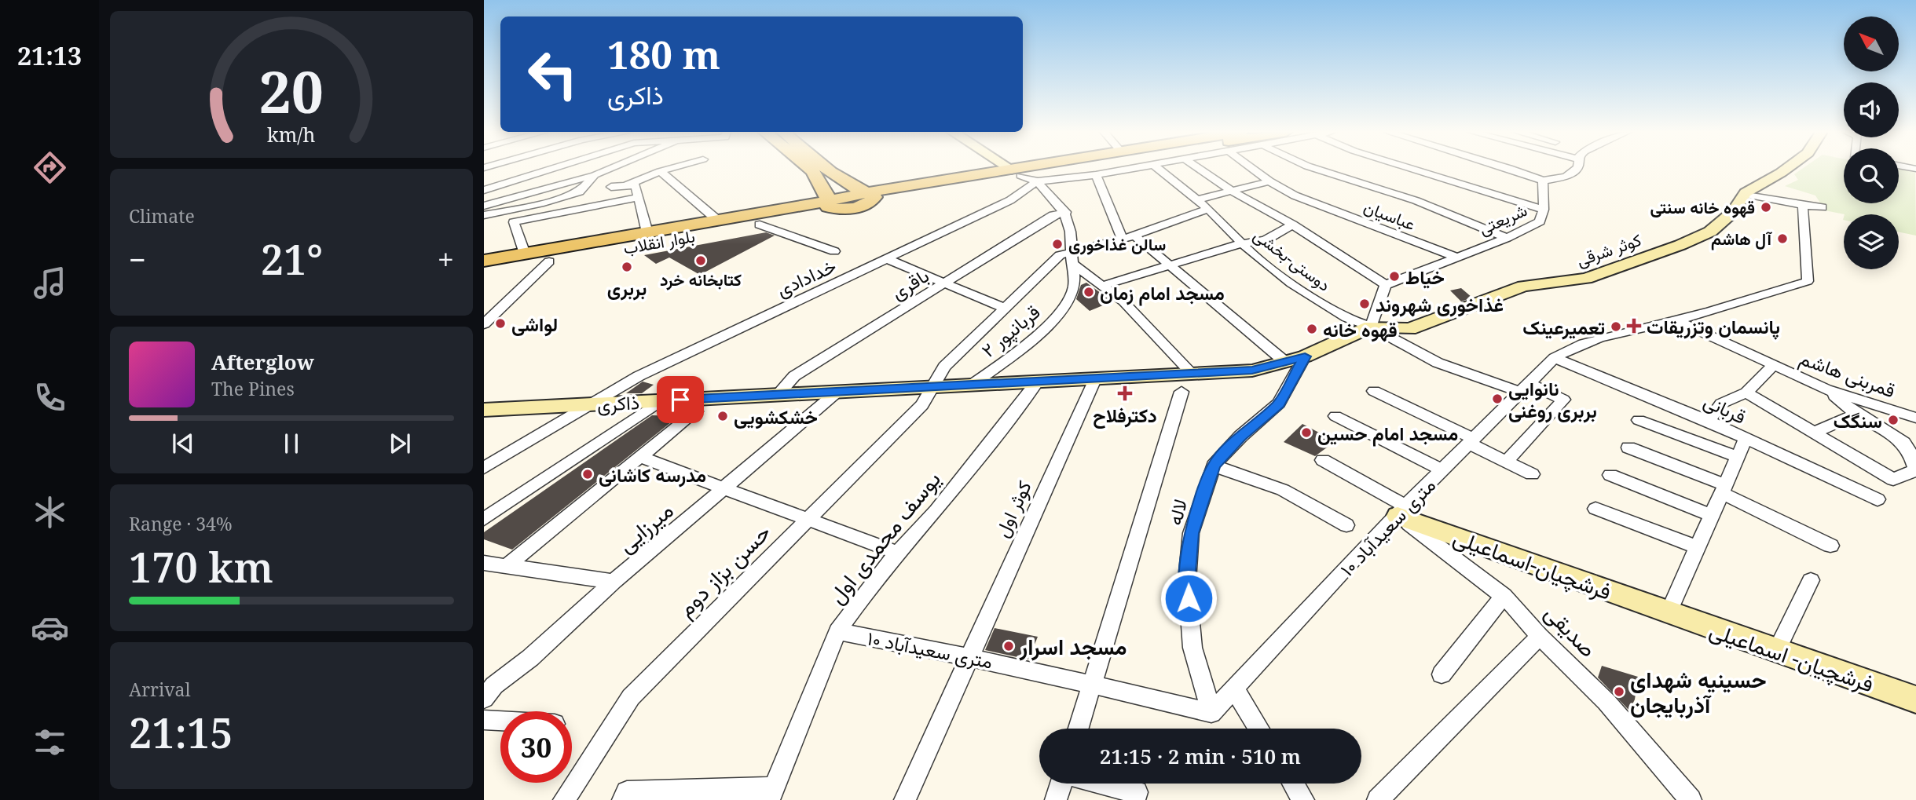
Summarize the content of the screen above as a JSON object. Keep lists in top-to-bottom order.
{
  "streets": {
    "main road": [
      "بلوار انقلاب",
      "کوثر شرقی",
      "ذاکری",
      "فرشچیان-اسماعیلی",
      "فرشچیان- اسماعیلی"
    ],
    "street": [
      "عباسیان",
      "شریعتی",
      "دوستی-بخشی",
      "خدادادی",
      "باقری",
      "قربانپور ۲",
      "قمربنی هاشم",
      "قربانی",
      "کوثر اول",
      "لاله",
      "میرزایی",
      "۱۰ متری سعیدآباد",
      "یوسف محمدی اول",
      "حسن بزاز دوم",
      "صدیقی"
    ]
  },
  "crossings": [
    ["عباسیان", "شریعتی"],
    ["کوثر شرقی", "دوستی-بخشی"],
    ["کوثر شرقی", "ذاکری"],
    ["دوستی-بخشی", "ذاکری"],
    ["دوستی-بخشی", "۱۰ متری سعیدآباد"],
    ["دوستی-بخشی", "حسن بزاز دوم"],
    ["خدادادی", "قربانپور ۲"],
    ["خدادادی", "ذاکری"],
    ["باقری", "قربانپور ۲"],
    ["باقری", "ذاکری"],
    ["قربانپور ۲", "ذاکری"],
    ["قربانپور ۲", "حسن بزاز دوم"],
    ["قمربنی هاشم", "۱۰ متری سعیدآباد"],
    ["ذاکری", "کوثر اول"],
    ["ذاکری", "لاله"],
    ["ذاکری", "میرزایی"],
    ["ذاکری", "یوسف محمدی اول"],
    ["ذاکری", "حسن بزاز دوم"],
    ["قربانی", "۱۰ متری سعیدآباد"],
    ["کوثر اول", "۱۰ متری سعیدآباد"],
    ["لاله", "۱۰ متری سعیدآباد"],
    ["۱۰ متری سعیدآباد", "یوسف محمدی اول"],
    ["۱۰ متری سعیدآباد", "فرشچیان-اسماعیلی"],
    ["۱۰ متری سعیدآباد", "صدیقی"],
    ["فرشچیان-اسماعیلی", "صدیقی"],
    ["فرشچیان-اسماعیلی", "فرشچیان- اسماعیلی"]
  ],
  "places": {
    "other": [
      "قهوه خانه سنتی",
      "آل هاشم",
      "سالن غذاخوری",
      "کتابخانه خرد",
      "بربری",
      "خیاط",
      "مسجد امام زمان",
      "غذاخوری شهروند",
      "لواشی",
      "تعمیرعینک",
      "قهوه خانه",
      "نانوایی بربری روغنی",
      "خشکشویی",
      "سنگک",
      "مسجد امام حسین",
      "مدرسه کاشانی",
      "مسجد اسرار",
      "حسینیه شهدای آذربایجان"
    ],
    "health": ["پانسمان وتزریقات", "دکترفلاح"]
  },
  "north": "top left",
  "page": {
    "tabs": "21:13",
    "turn": ["180 m", "ذاکری"],
    "tile": [
      "Climate",
      ["Range · 34%", "170 km"],
      ["Arrival", "21:15"]
    ],
    "heat": ["−", "21°", "+"],
    "song": ["Afterglow", "The Pines"],
    "limit": "30",
    "trip": "21:15 · 2 min · 510 m",
    "gauge": ["20", "km/h"]
  }
}
